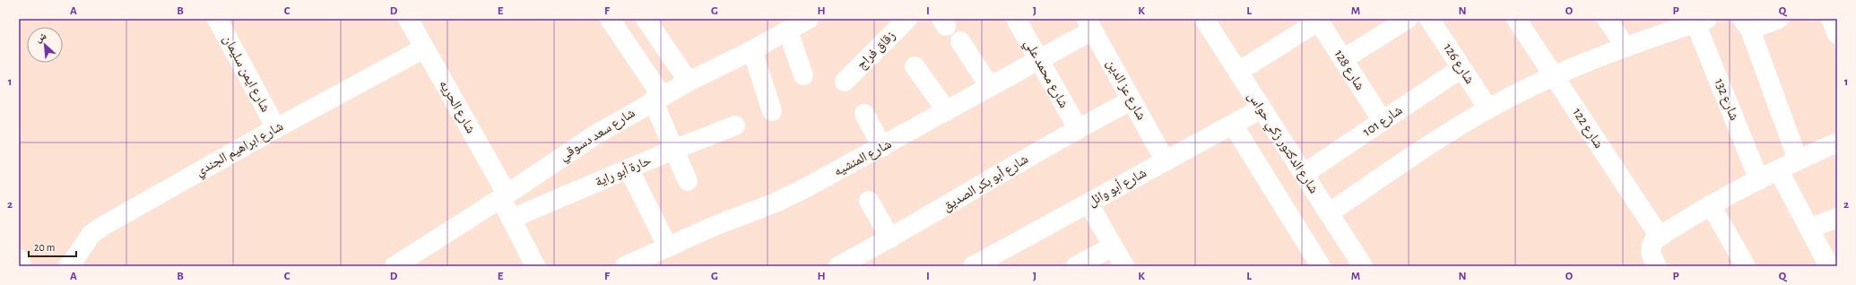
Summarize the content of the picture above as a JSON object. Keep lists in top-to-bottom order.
{
  "streets": {
    "street": [
      "زقاق فراج",
      "شارع 126",
      "شارع 128",
      "شارع ايمن سليمان",
      "شارع محمد علي",
      "شارع عز الدين",
      "شارع 132",
      "شارع الحريه",
      "شارع 101",
      "شارع 122",
      "شارع سعد دسوقي",
      "شارع الدكتور زكي حواس",
      "شارع ابراهيم الجندي",
      "شارع المنشيه",
      "حارة أبو راية",
      "شارع أبو بكر الصديق",
      "شارع أبو وائل"
    ]
  },
  "crossings": [
    ["شارع 126", "شارع 101"],
    ["شارع 128", "شارع 101"],
    ["شارع ايمن سليمان", "شارع ابراهيم الجندي"],
    ["شارع محمد علي", "شارع المنشيه"],
    ["شارع محمد علي", "شارع أبو بكر الصديق"],
    ["شارع عز الدين", "شارع المنشيه"],
    ["شارع عز الدين", "شارع أبو بكر الصديق"],
    ["شارع عز الدين", "شارع أبو وائل"],
    ["شارع الحريه", "شارع سعد دسوقي"],
    ["شارع الحريه", "شارع ابراهيم الجندي"],
    ["شارع الحريه", "حارة أبو راية"],
    ["شارع 101", "شارع الدكتور زكي حواس"],
    ["شارع الدكتور زكي حواس", "شارع أبو وائل"]
  ],
  "scale_bar": "20 m",
  "north": "top left",
  "grid": {
    "columns": [
      "A",
      "B",
      "C",
      "D",
      "E",
      "F",
      "G",
      "H",
      "I",
      "J",
      "K",
      "L",
      "M",
      "N",
      "O",
      "P",
      "Q"
    ],
    "rows": ["1", "2"]
  }
}
